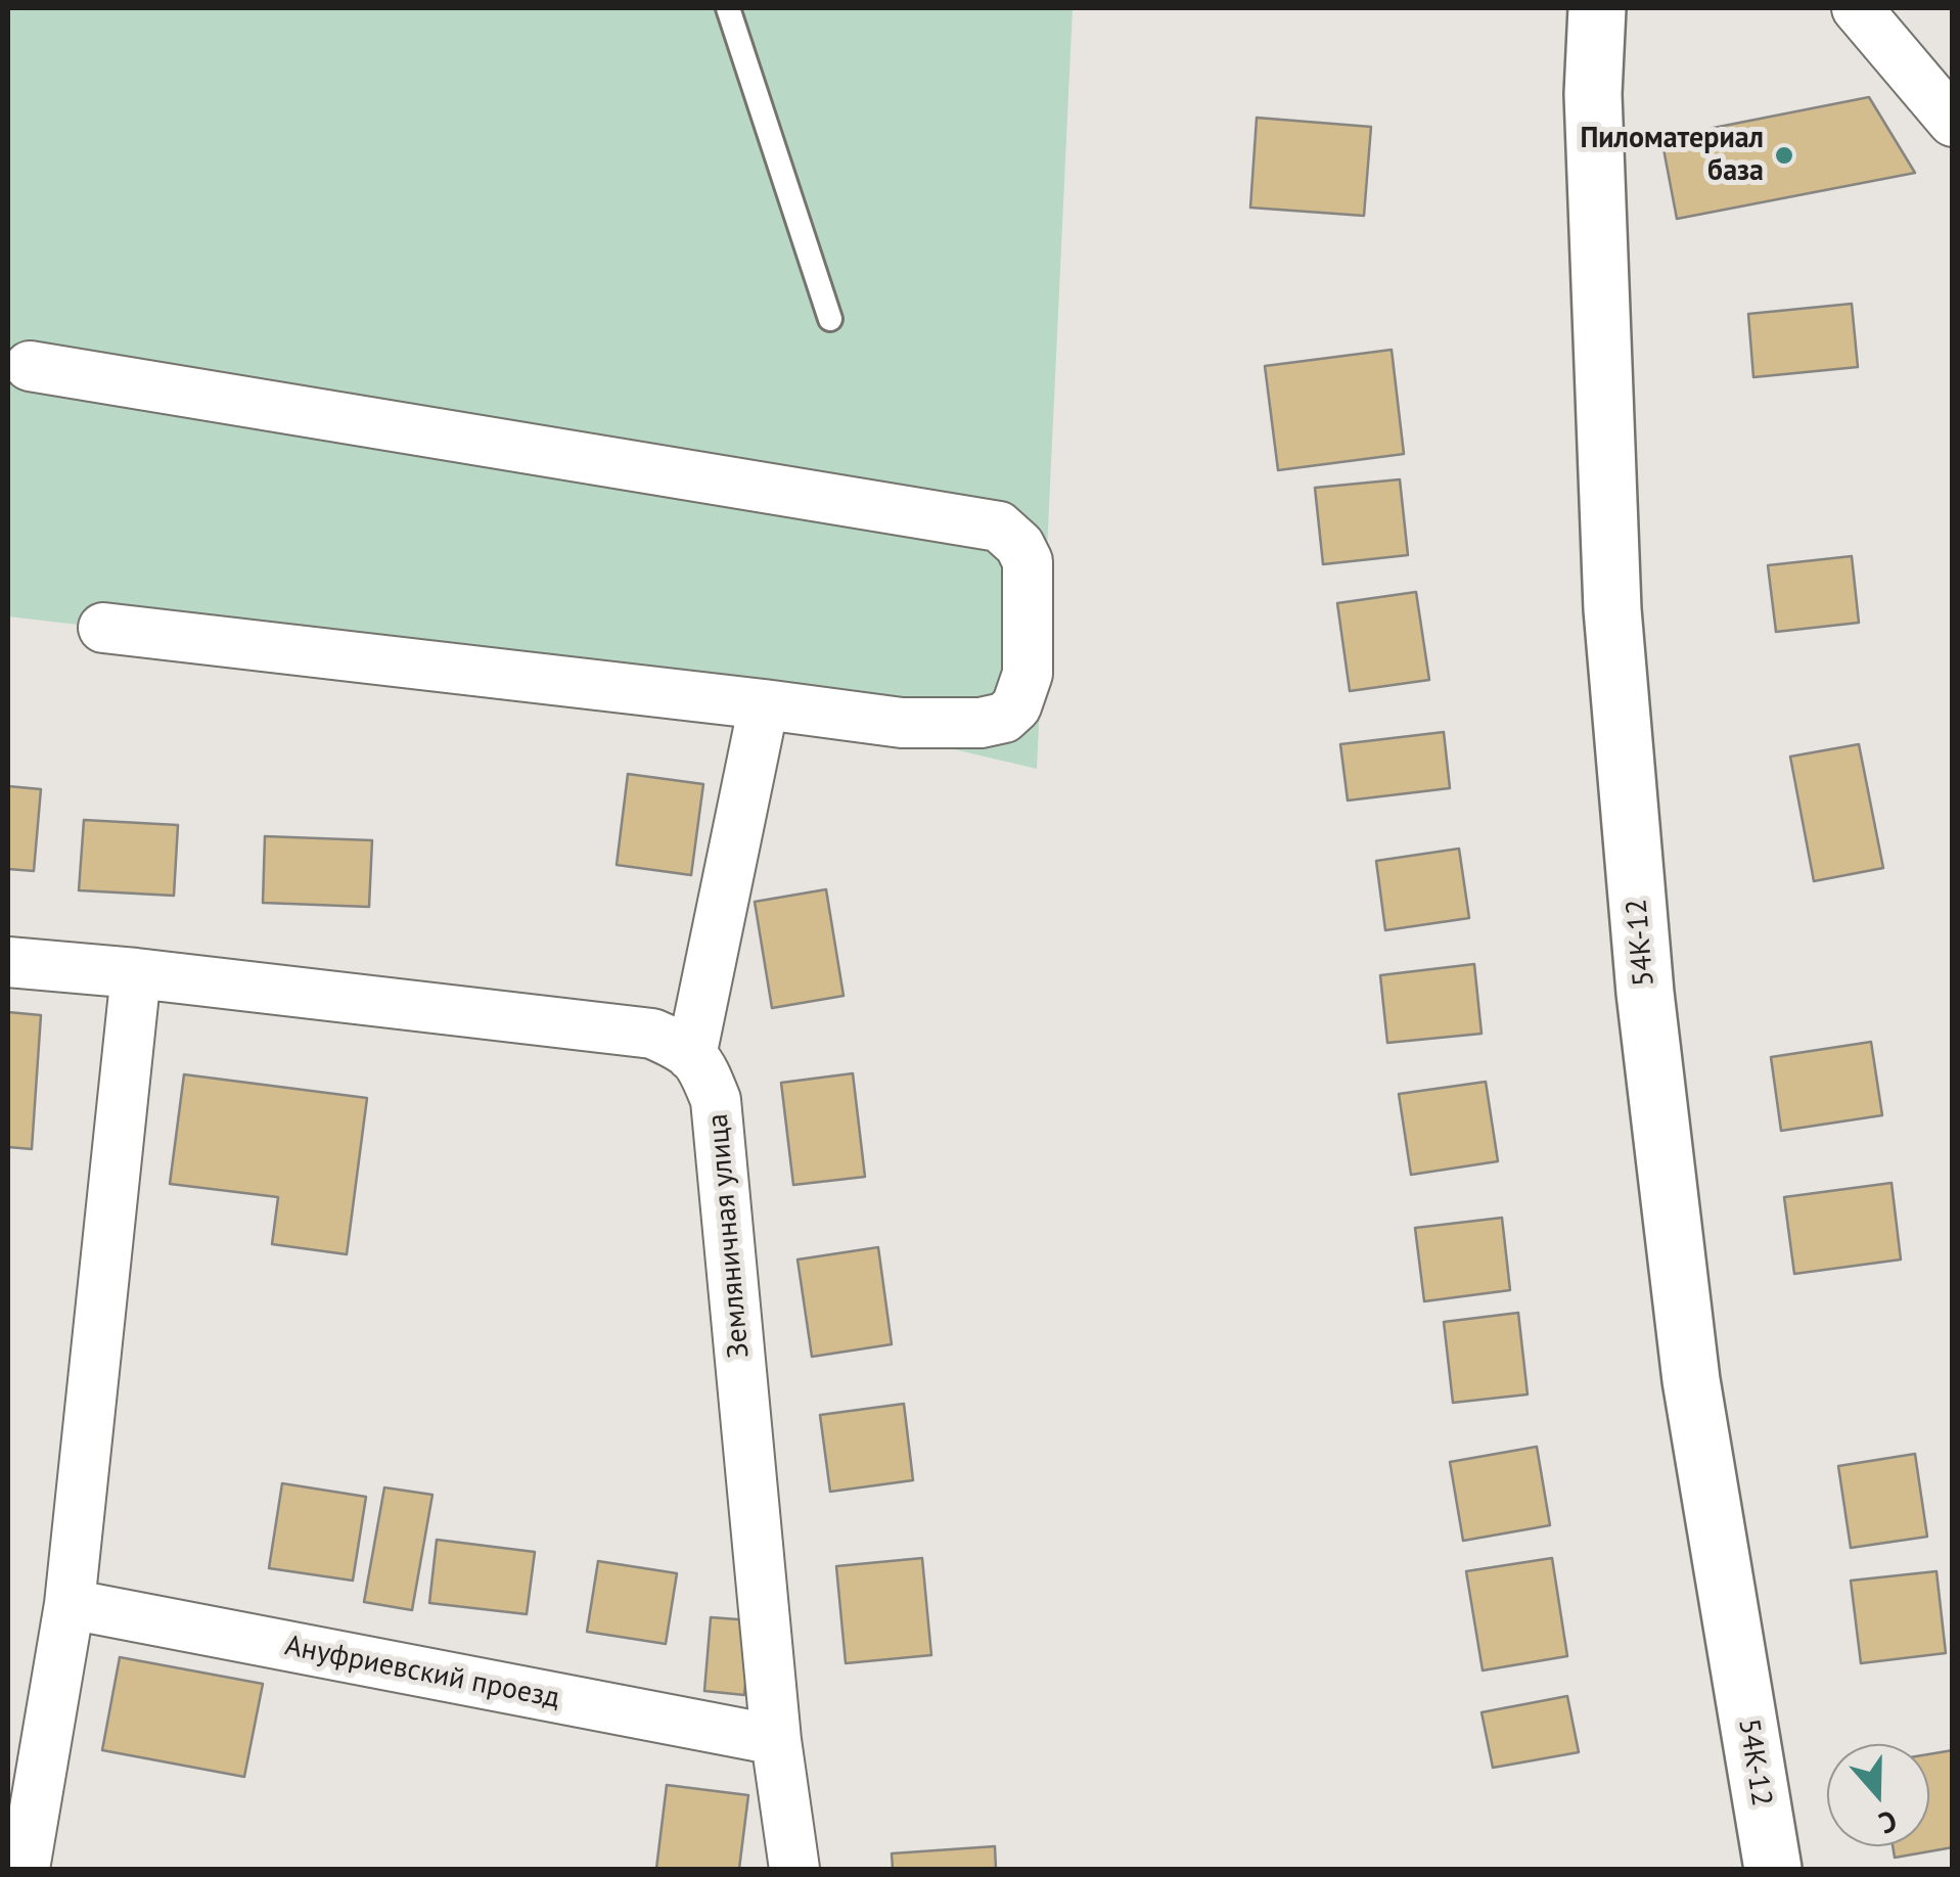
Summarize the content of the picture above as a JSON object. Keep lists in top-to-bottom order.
{
  "streets": {
    "street": ["54K-12", "Земляничная улица", "Ануфриевский проезд"]
  },
  "crossings": [
    ["Земляничная улица", "Ануфриевский проезд"]
  ],
  "places": ["Пиломатериал база"],
  "north": "bottom"
}
